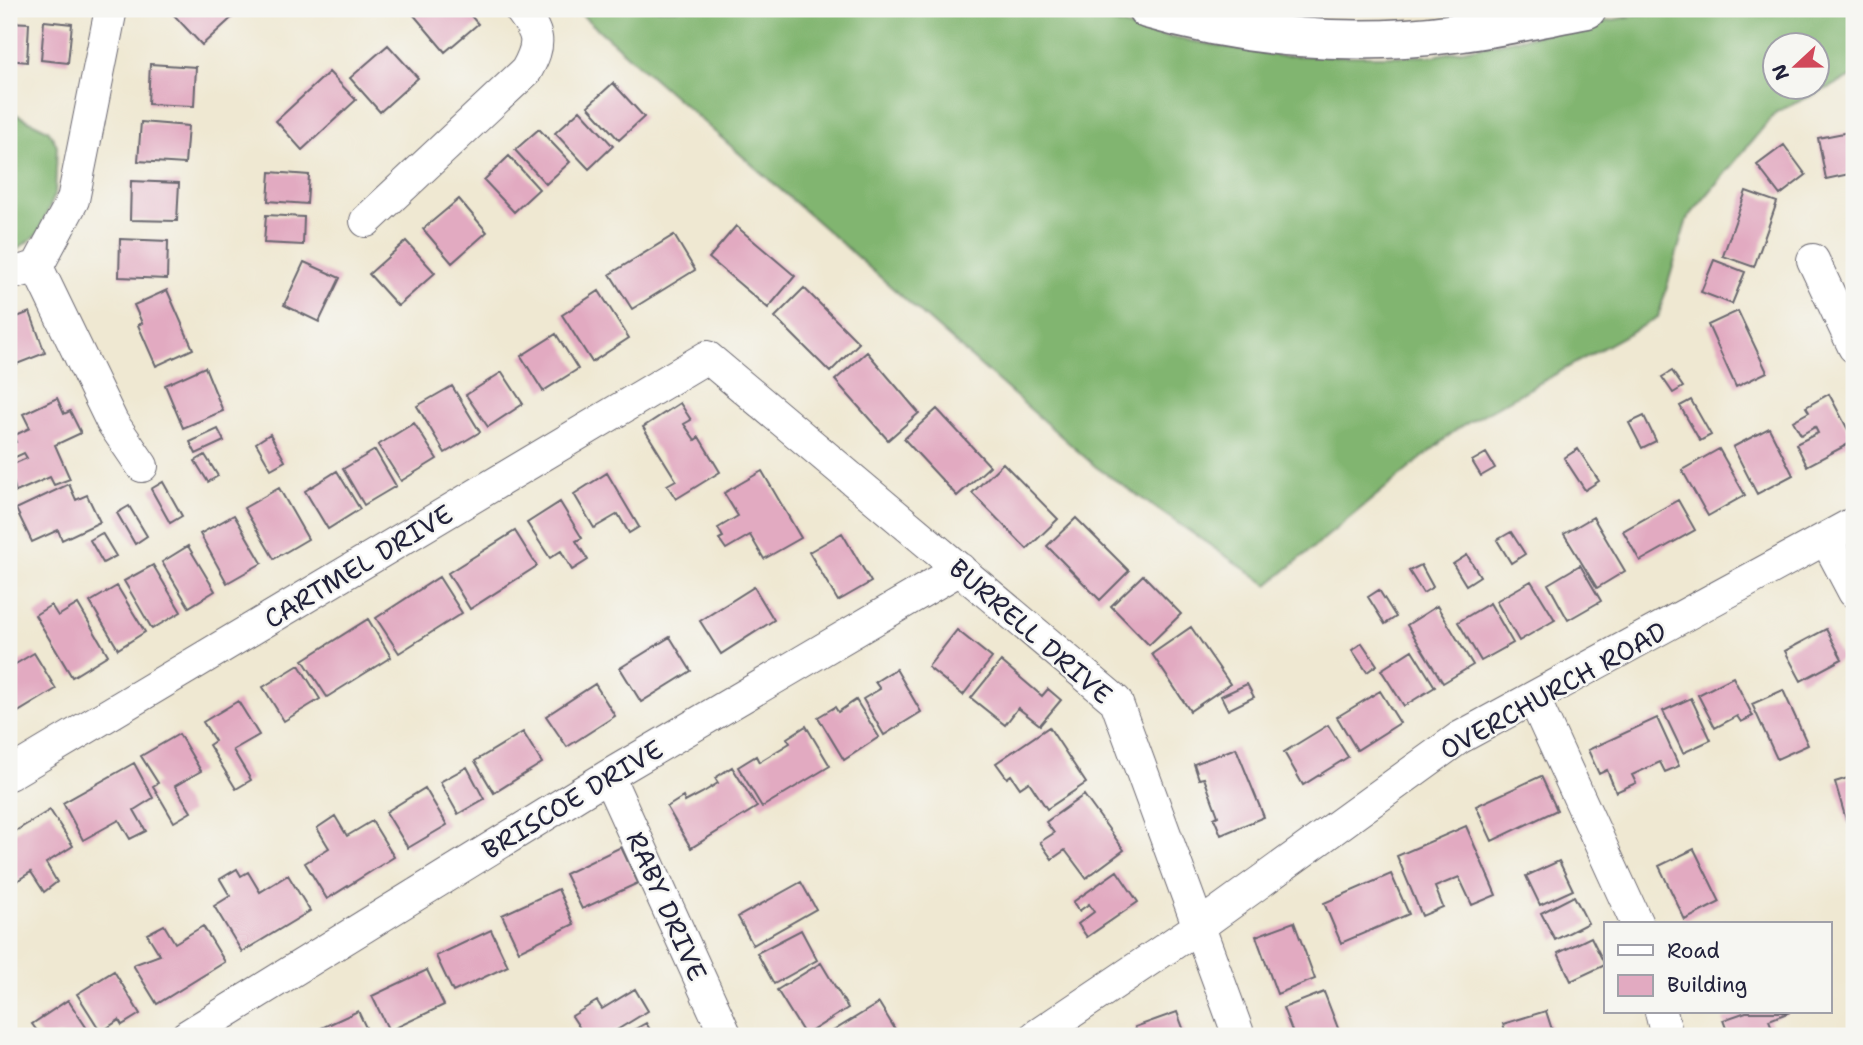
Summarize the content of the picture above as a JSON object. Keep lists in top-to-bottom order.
{
  "streets": {
    "street": [
      "CARTMEL DRIVE",
      "BURRELL DRIVE",
      "OVERCHURCH ROAD",
      "BRISCOE DRIVE",
      "RABY DRIVE"
    ]
  },
  "crossings": [
    ["CARTMEL DRIVE", "BURRELL DRIVE"],
    ["BURRELL DRIVE", "OVERCHURCH ROAD"],
    ["BURRELL DRIVE", "BRISCOE DRIVE"],
    ["BRISCOE DRIVE", "RABY DRIVE"]
  ],
  "legend": ["Road", "Building"],
  "north": "left"
}
